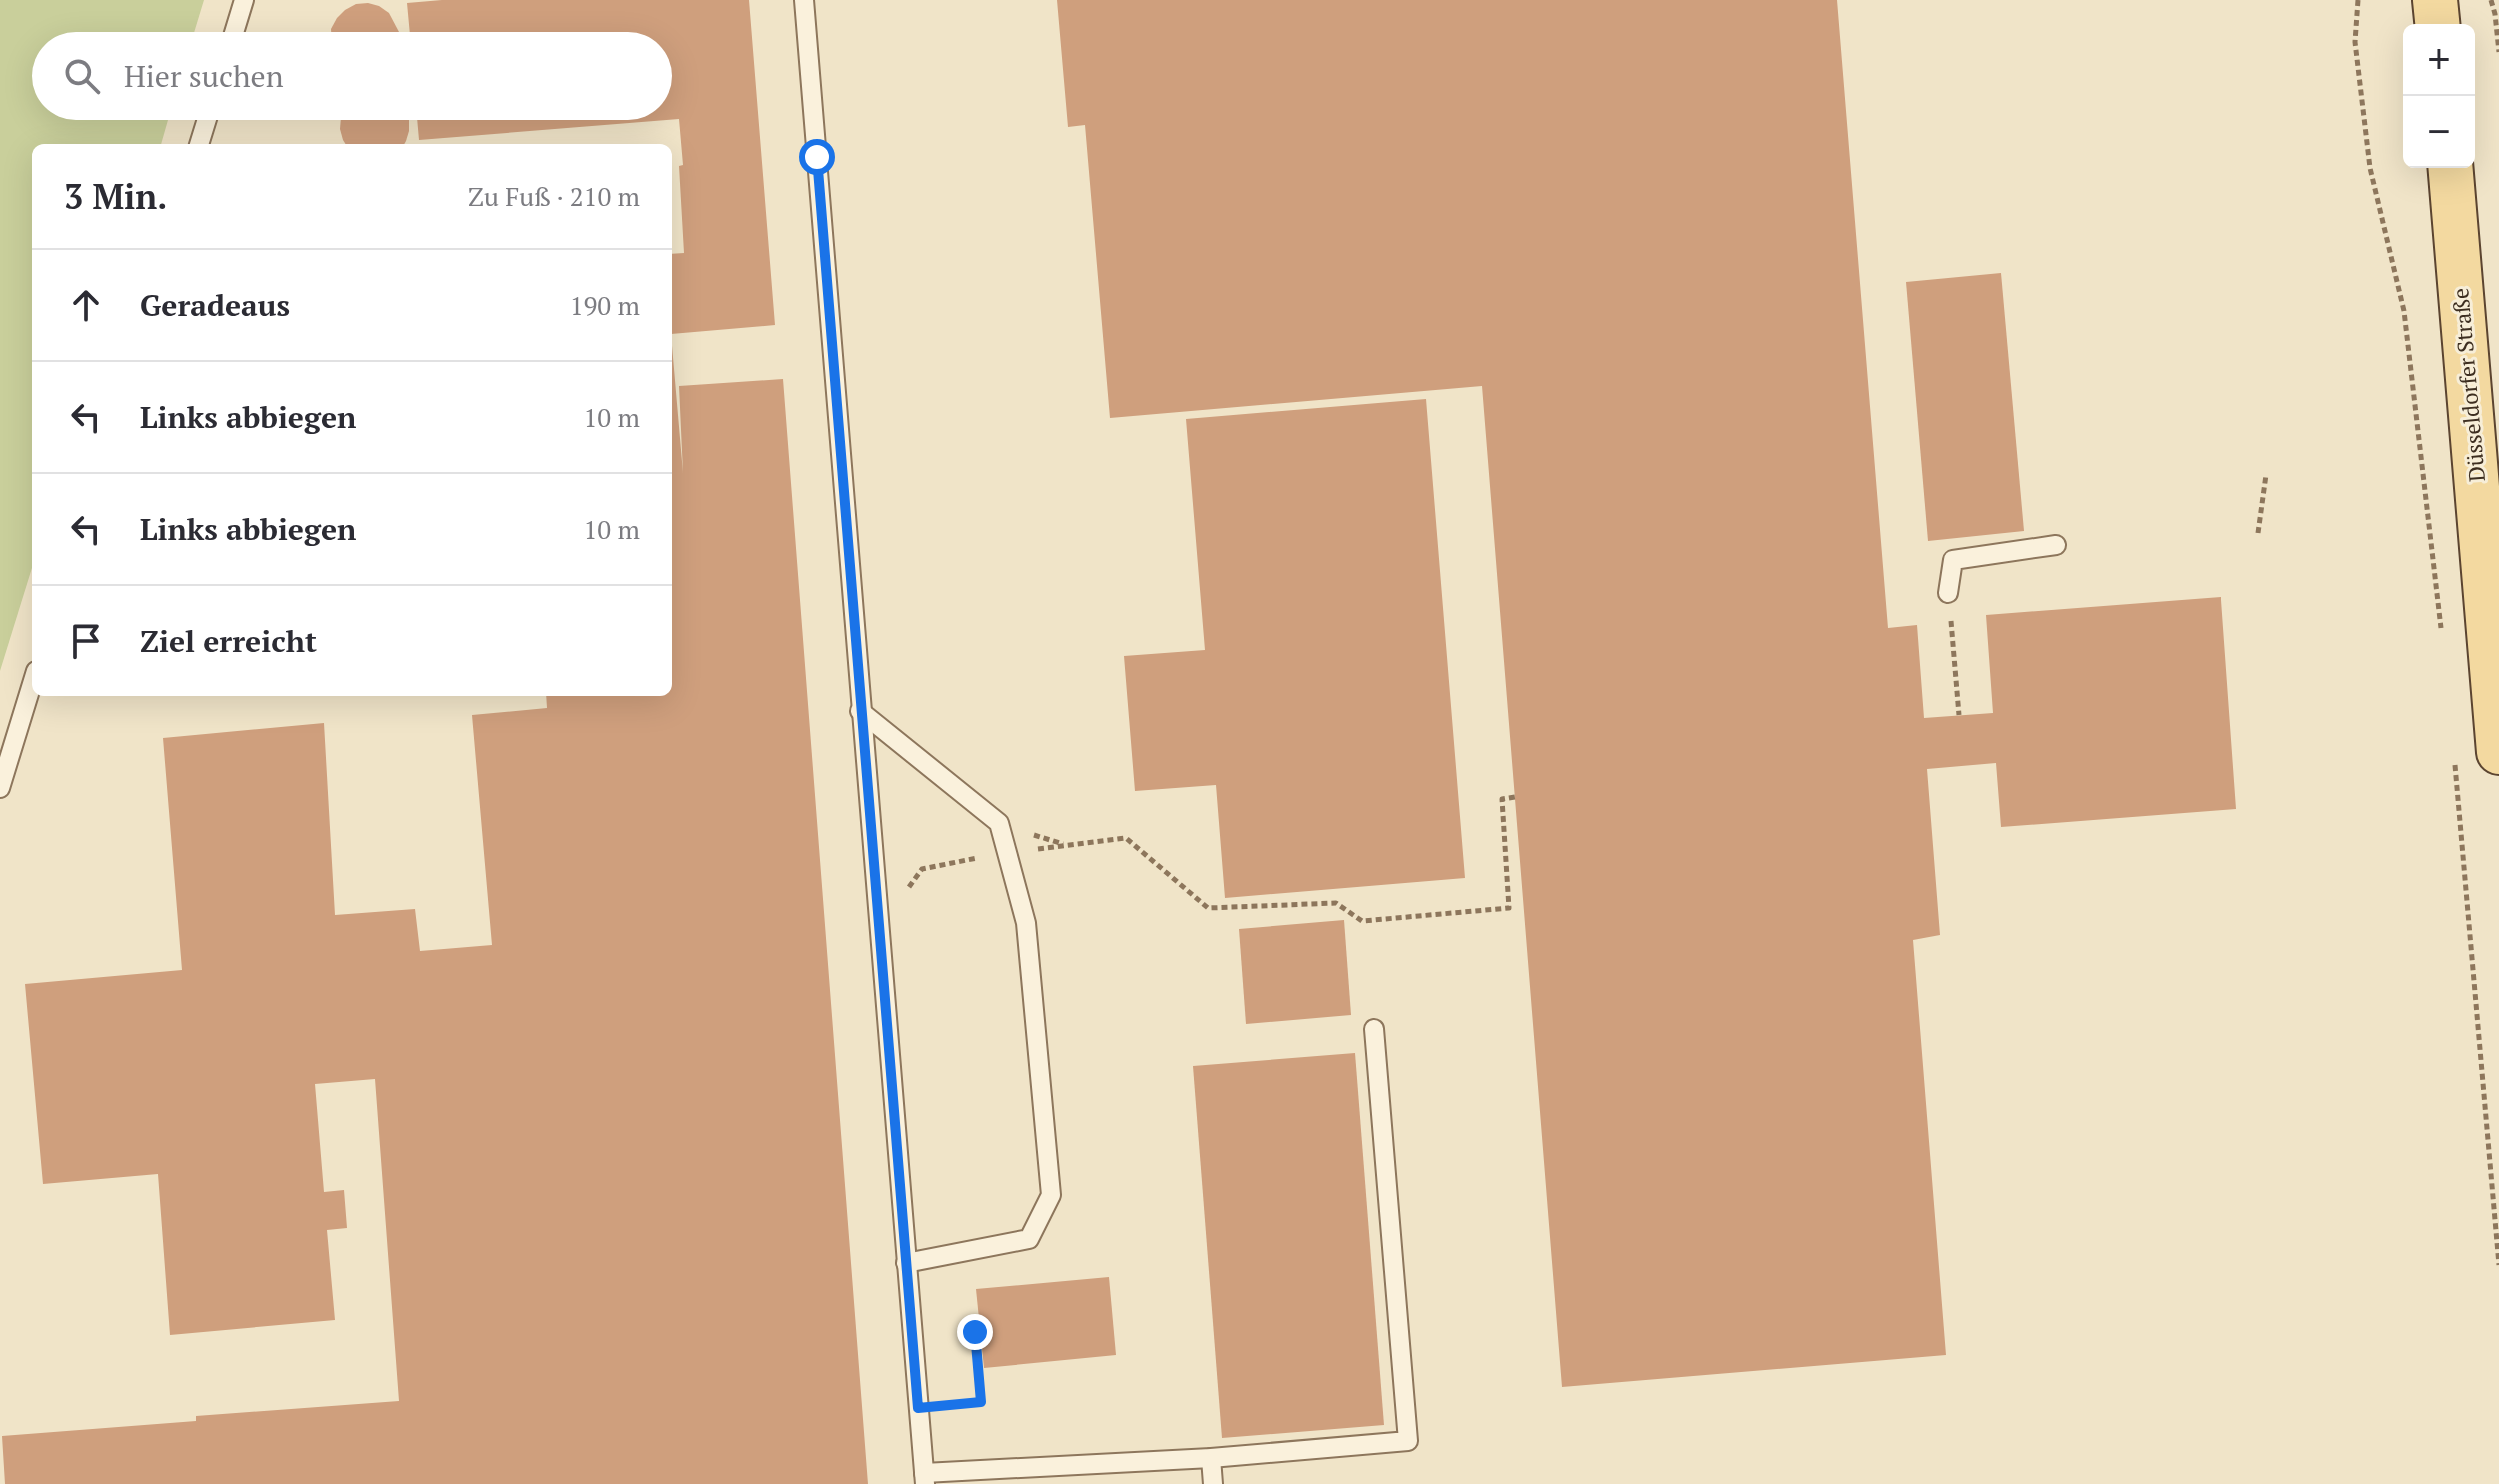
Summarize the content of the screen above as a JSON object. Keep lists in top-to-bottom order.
{
  "streets": {
    "main road": ["Düsseldorfer Straße"]
  },
  "page": {
    "map_buttons": ["+", "−"],
    "search": "Hier suchen",
    "heading": ["3 Min.", "Zu Fuß · 210 m"],
    "list": [
      ["Geradeaus", "190 m"],
      ["Links abbiegen", "10 m"],
      ["Links abbiegen", "10 m"],
      "Ziel erreicht"
    ]
  }
}
